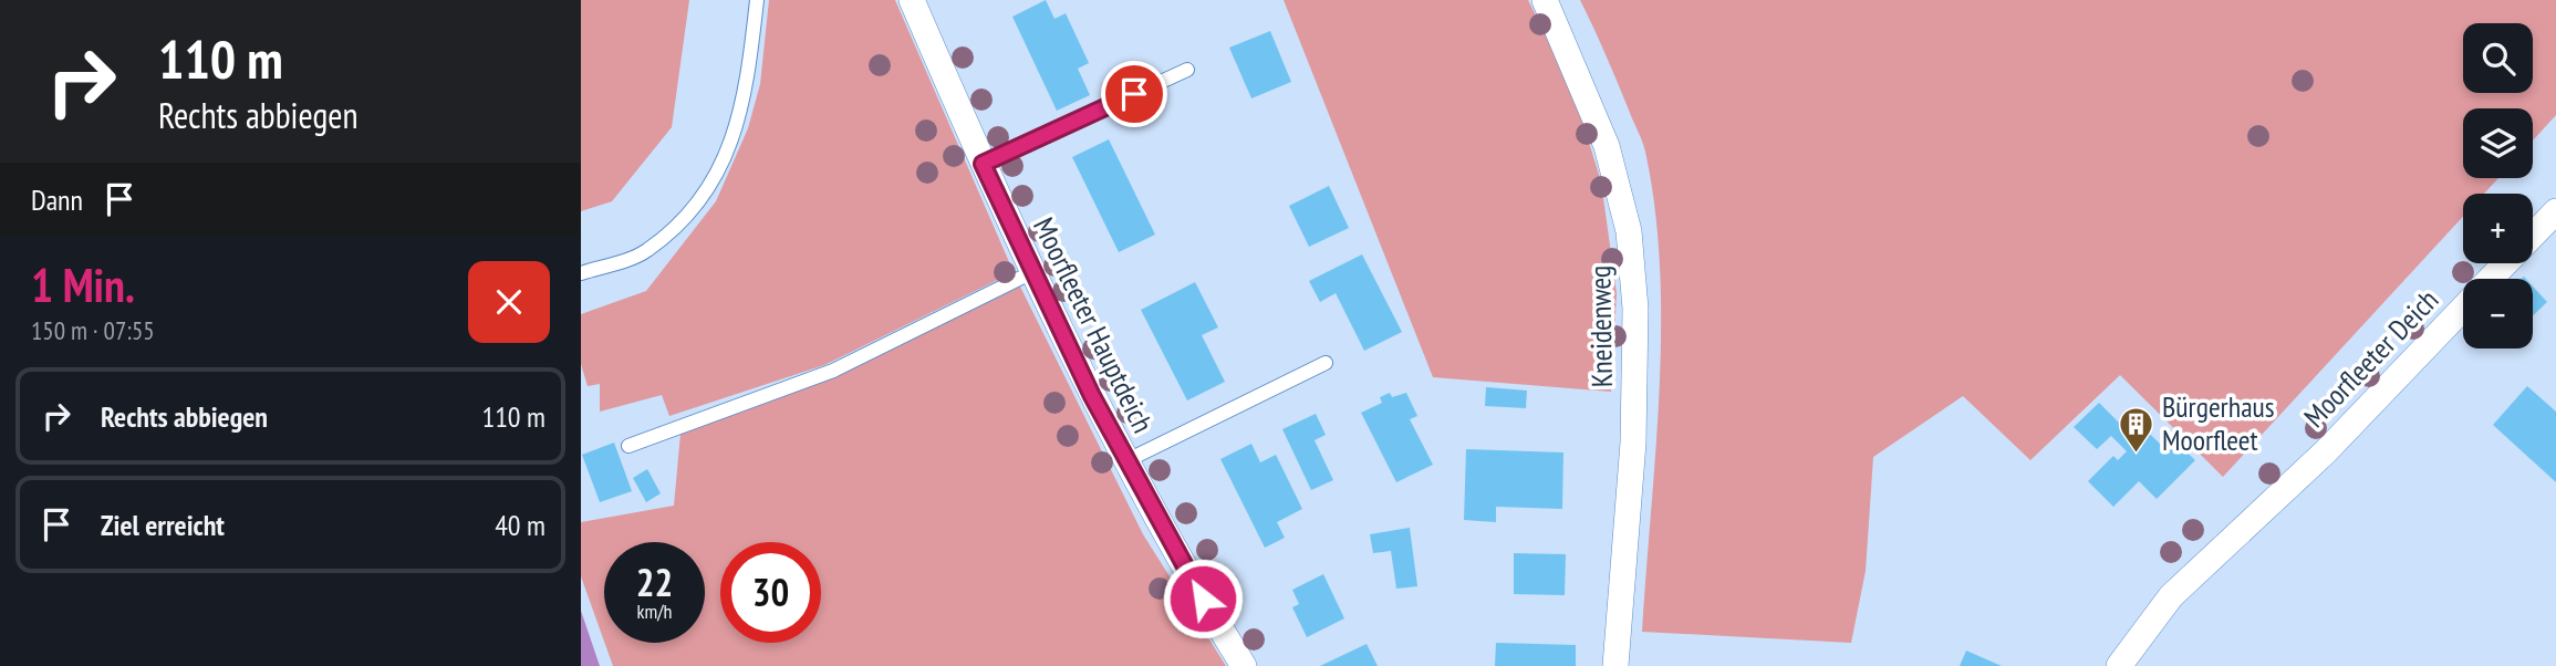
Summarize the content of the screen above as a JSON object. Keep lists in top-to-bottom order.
{
  "streets": {
    "street": ["Moorfleeter Hauptdeich", "Kneidenweg", "Moorfleeter Deich"]
  },
  "places": {
    "building": ["Bürgerhaus Moorfleet"]
  },
  "page": {
    "turn": ["110 m", "Rechts abbiegen"],
    "map_buttons": ["+", "−"],
    "then": "Dann",
    "heading": ["1 Min.", "150 m · 07:55"],
    "list": [
      {
        "name": "Rechts abbiegen",
        "value": "110 m"
      },
      {
        "name": "Ziel erreicht",
        "value": "40 m"
      }
    ],
    "speed": "22 km/h",
    "limit": "30"
  }
}
